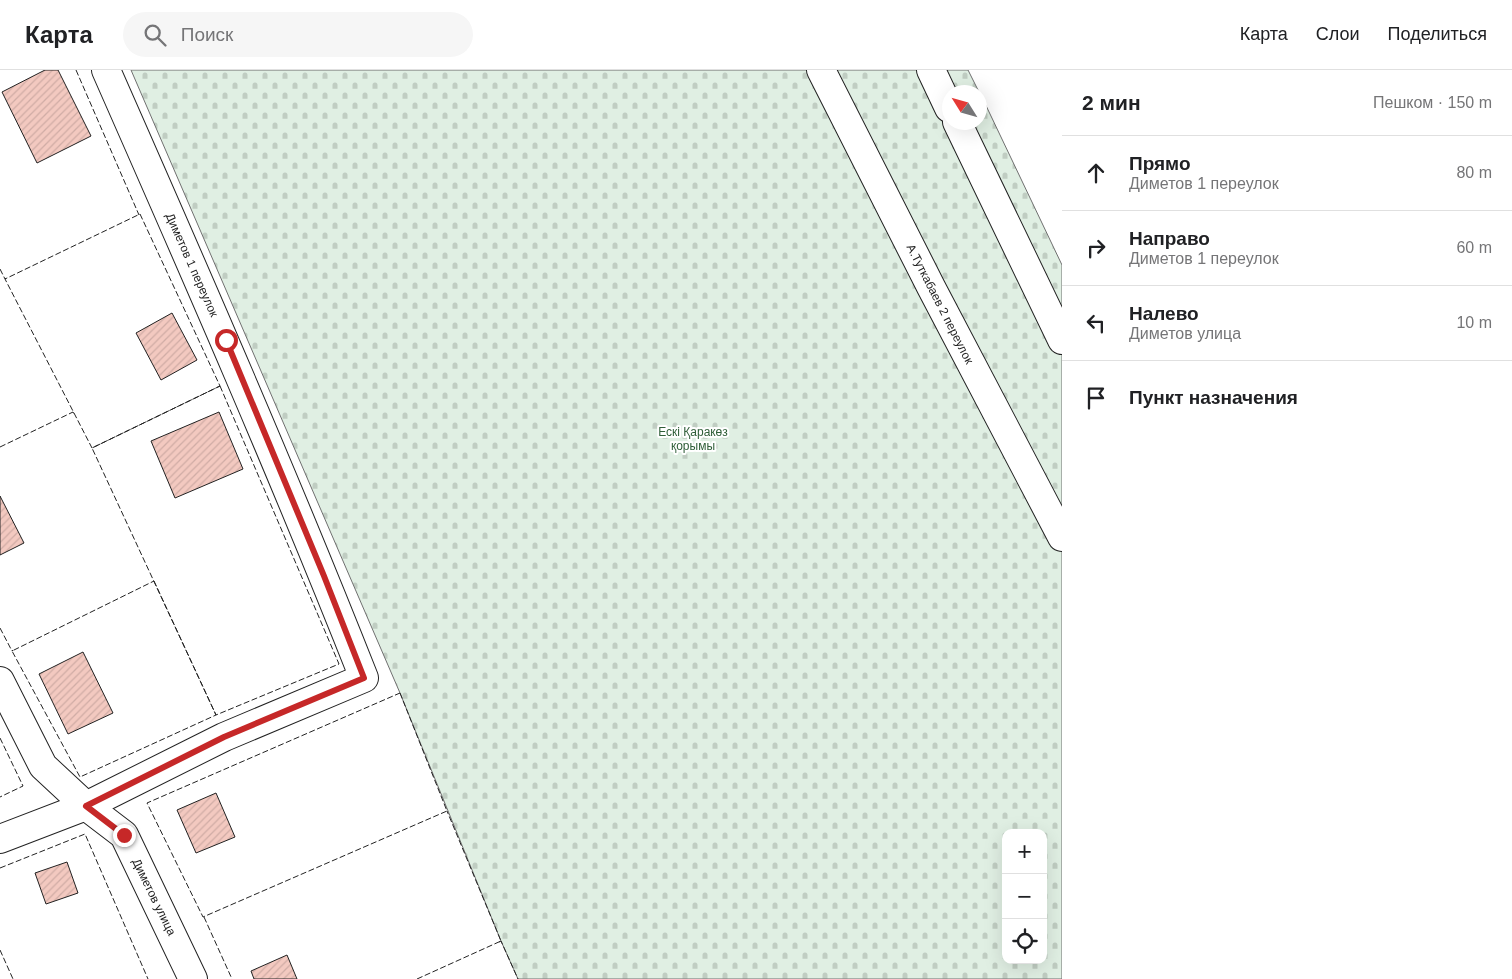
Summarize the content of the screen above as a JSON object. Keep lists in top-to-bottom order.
{
  "streets": {
    "street": ["Диметов 1 переулок", "А.Туткабаев 2 переулок", "Диметов улица"]
  },
  "crossings": [
    ["Диметов 1 переулок", "Диметов улица"]
  ],
  "parks": ["Ескі Қаракөз қорымы"],
  "north": "top left",
  "page": {
    "header": "Карта",
    "search": "Поиск",
    "nav": ["Карта", "Слои", "Поделиться"],
    "heading": ["2 мин", "Пешком · 150 m"],
    "list": [
      ["Прямо", "Диметов 1 переулок", "80 m"],
      ["Направо", "Диметов 1 переулок", "60 m"],
      ["Налево", "Диметов улица", "10 m"],
      "Пункт назначения"
    ],
    "map_buttons": ["+", "−"]
  }
}
